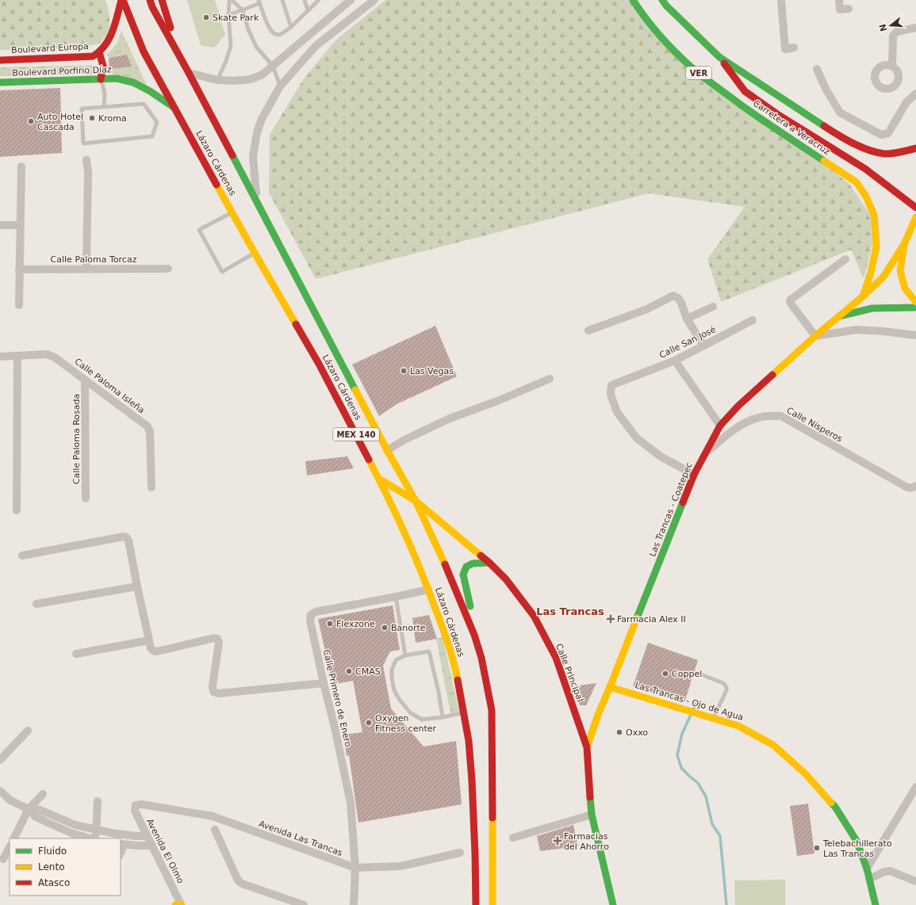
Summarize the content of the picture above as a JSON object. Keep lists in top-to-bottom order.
{
  "streets": {
    "main road": [
      "Boulevard Europa",
      "Boulevard Porfirio Díaz",
      "VER",
      "Carretera a Veracruz",
      "Lázaro Cárdenas",
      "MEX 140",
      "Las Trancas - Coatepec",
      "Calle Principal",
      "Las Trancas - Ojo de Agua"
    ],
    "street": [
      "Calle Paloma Torcaz",
      "Calle San José",
      "Calle Paloma Isleña",
      "Calle Nísperos",
      "Calle Paloma Rosada",
      "Calle Primero de Enero",
      "Avenida Las Trancas",
      "Avenida El Olmo"
    ]
  },
  "crossings": [
    ["Boulevard Europa", "Lázaro Cárdenas"],
    ["Boulevard Porfirio Díaz", "Lázaro Cárdenas"],
    ["Carretera a Veracruz", "Las Trancas - Coatepec"],
    ["Lázaro Cárdenas", "Calle Principal"],
    ["Lázaro Cárdenas", "Calle Primero de Enero"],
    ["Calle San José", "Las Trancas - Coatepec"],
    ["Calle Paloma Isleña", "Calle Paloma Rosada"],
    ["Calle Nísperos", "Las Trancas - Coatepec"],
    ["Las Trancas - Coatepec", "Calle Principal"],
    ["Las Trancas - Coatepec", "Las Trancas - Ojo de Agua"],
    ["Calle Primero de Enero", "Avenida Las Trancas"],
    ["Avenida Las Trancas", "Avenida El Olmo"]
  ],
  "districts": ["Las Trancas"],
  "places": {
    "other": [
      "Skate Park",
      "Kroma",
      "Auto Hotel Cascada",
      "Las Vegas",
      "Flexzone",
      "Banorte",
      "CMAS",
      "Coppel",
      "Oxygen Fitness center",
      "Oxxo",
      "Telebachillerato Las Trancas"
    ],
    "health": ["Farmacia Alex II", "Farmacias del Ahorro"]
  },
  "legend": ["Fluido", "Lento", "Atasco"],
  "north": "left"
}
